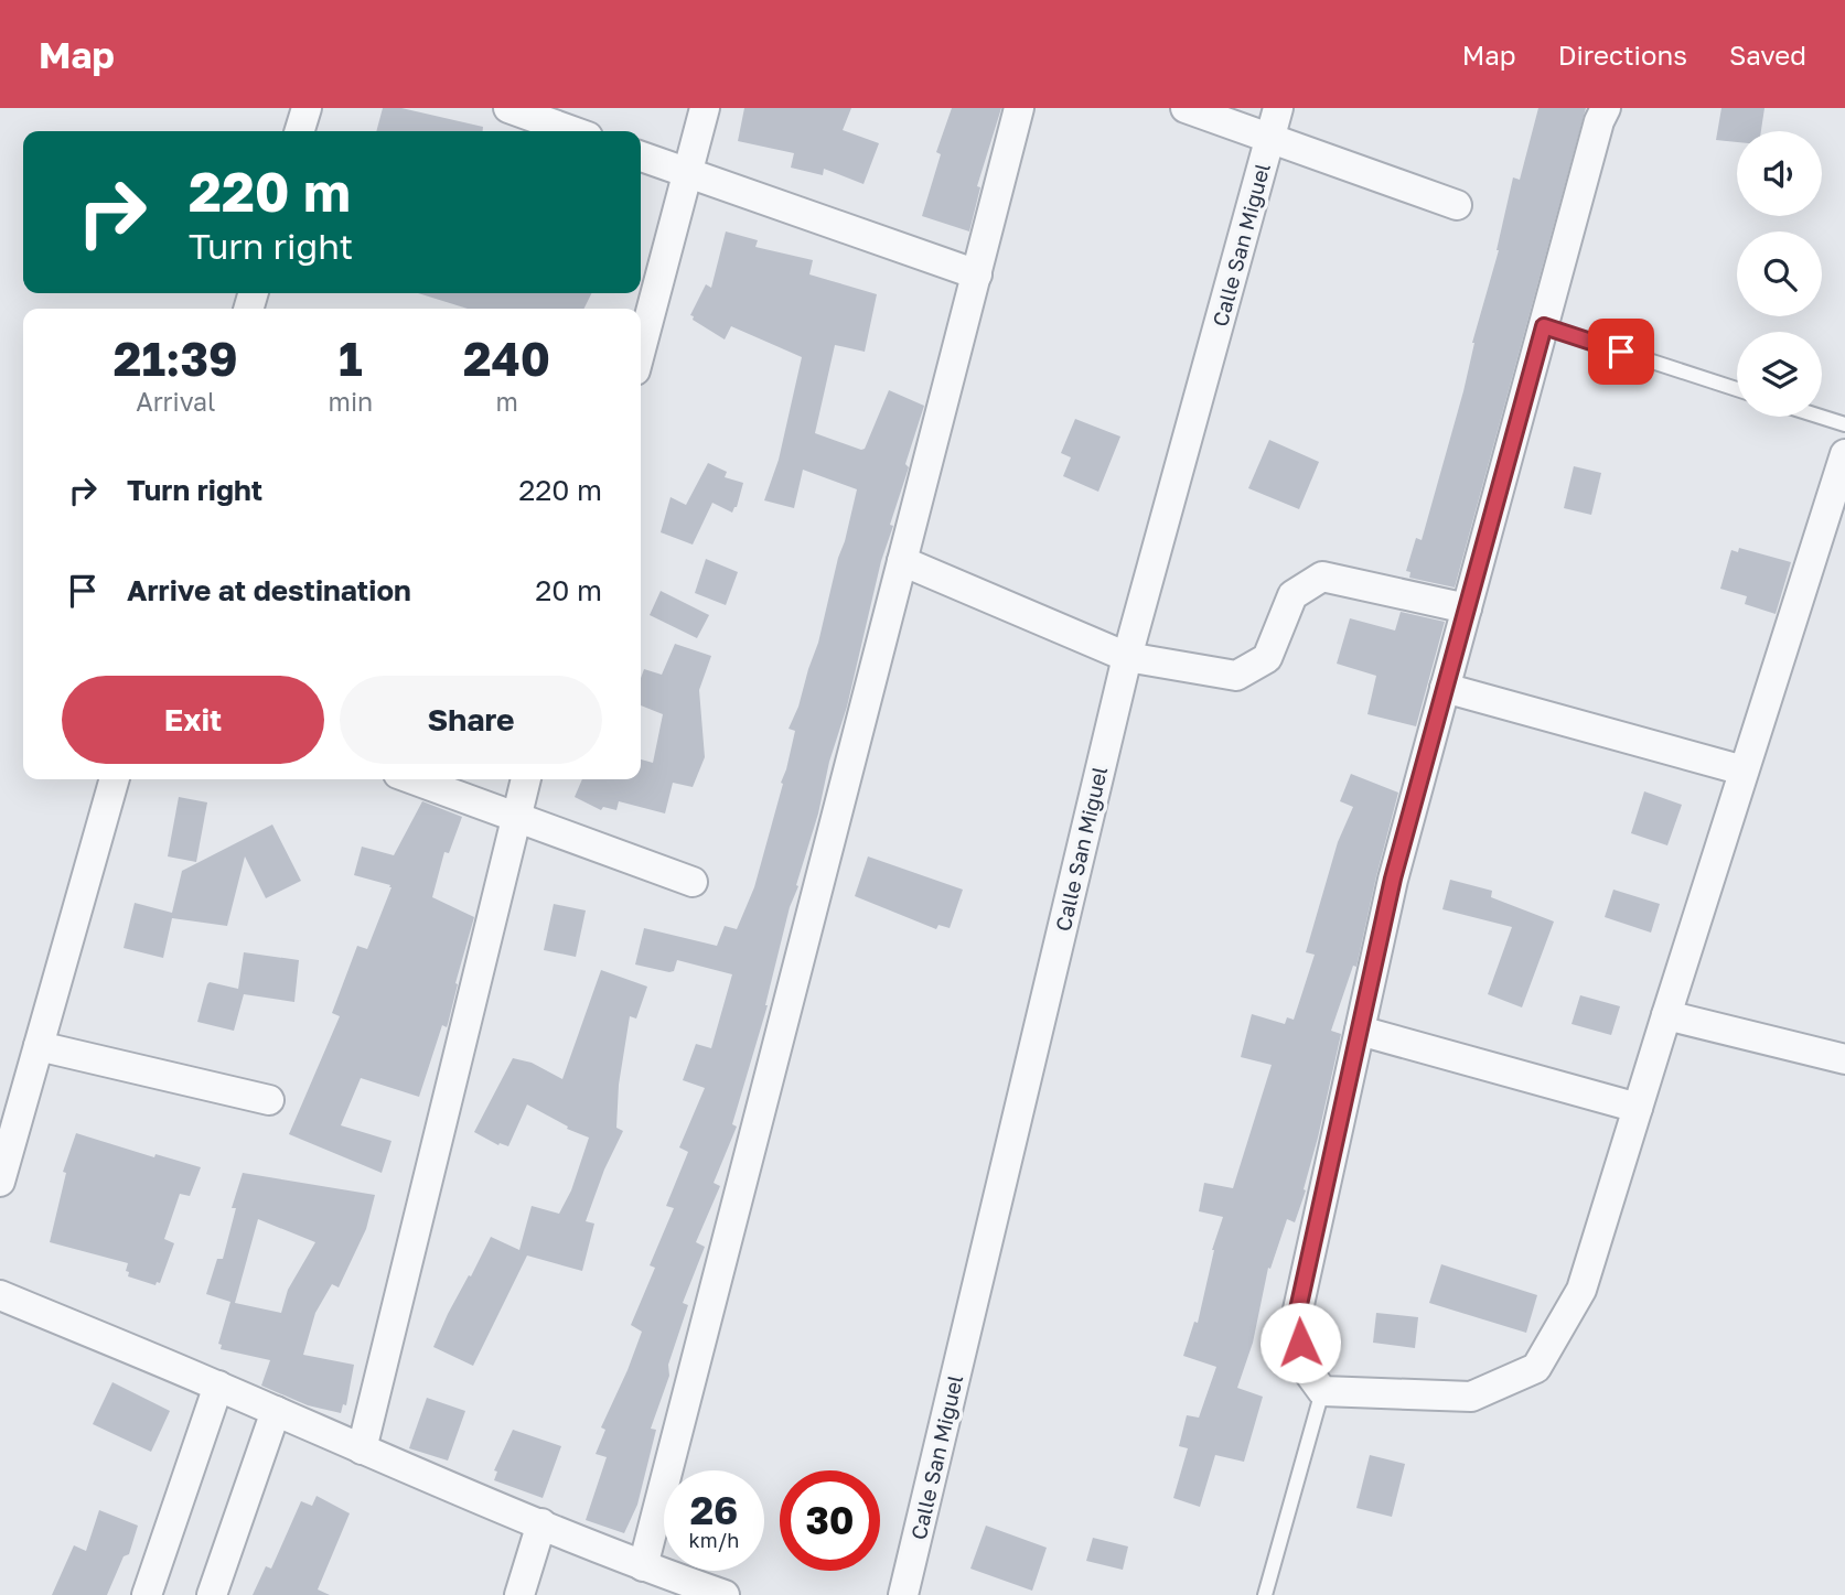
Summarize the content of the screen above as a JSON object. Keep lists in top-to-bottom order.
{
  "streets": {
    "street": ["Calle San Miguel"]
  },
  "page": {
    "header": "Map",
    "nav": ["Map", "Directions", "Saved"],
    "turn": ["220 m", "Turn right"],
    "eta": [
      "21:39",
      "Arrival",
      "1",
      "min",
      "240",
      "m"
    ],
    "list": [
      {
        "name": "Turn right",
        "value": "220 m"
      },
      {
        "name": "Arrive at destination",
        "value": "20 m"
      }
    ],
    "buttons": ["Exit", "Share"],
    "speed": "26 km/h",
    "limit": "30"
  }
}
